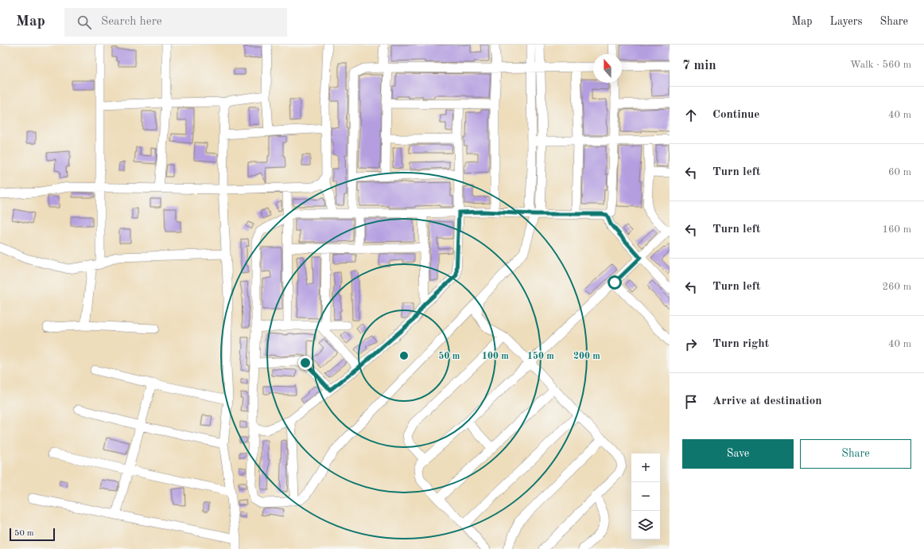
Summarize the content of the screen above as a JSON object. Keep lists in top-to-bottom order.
{
  "scale_bar": "50 m",
  "north": "top",
  "page": {
    "header": "Map",
    "search": "Search here",
    "nav": ["Map", "Layers", "Share"],
    "heading": ["7 min", "Walk · 560 m"],
    "list": [
      ["Continue", "40 m"],
      ["Turn left", "60 m"],
      ["Turn left", "160 m"],
      ["Turn left", "260 m"],
      ["Turn right", "40 m"],
      "Arrive at destination"
    ],
    "buttons": ["Save", "Share"],
    "map_buttons": ["+", "−"],
    "scale": "50 m"
  },
  "rings": [
    "50 m",
    "100 m",
    "150 m",
    "200 m"
  ]
}
